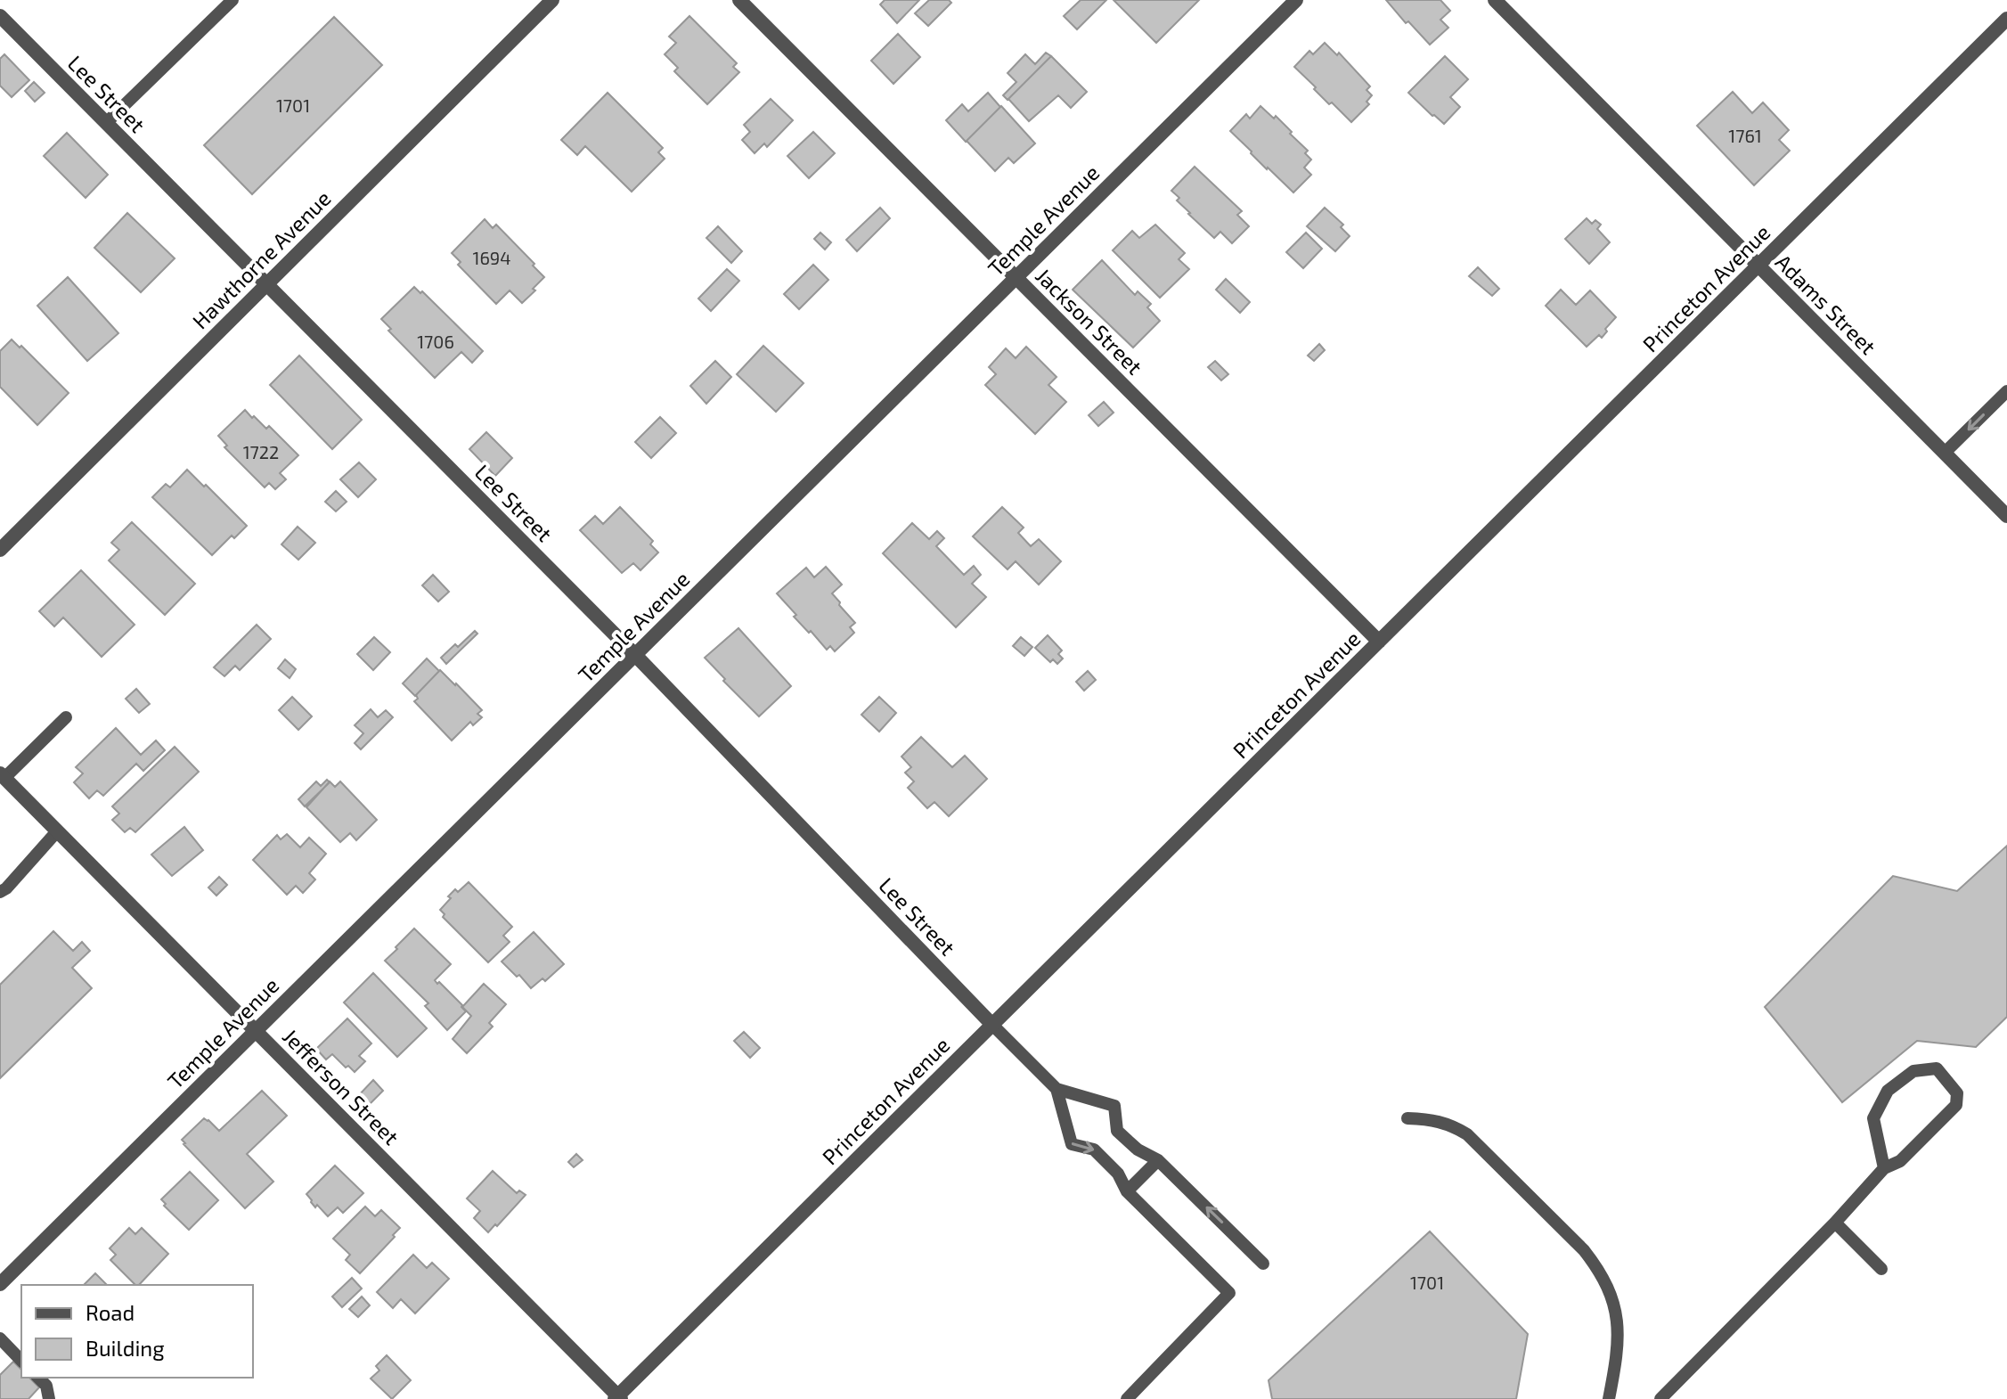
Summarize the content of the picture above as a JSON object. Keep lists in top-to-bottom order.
{
  "streets": {
    "street": [
      "Lee Street",
      "Temple Avenue",
      "Hawthorne Avenue",
      "Princeton Avenue",
      "Adams Street",
      "Jackson Street",
      "Jefferson Street"
    ]
  },
  "crossings": [
    ["Lee Street", "Temple Avenue"],
    ["Lee Street", "Hawthorne Avenue"],
    ["Lee Street", "Princeton Avenue"],
    ["Temple Avenue", "Jackson Street"],
    ["Temple Avenue", "Jefferson Street"],
    ["Princeton Avenue", "Adams Street"],
    ["Princeton Avenue", "Jackson Street"],
    ["Princeton Avenue", "Jefferson Street"]
  ],
  "house_numbers": [
    "1701",
    "1761",
    "1694",
    "1706",
    "1722",
    "1701"
  ],
  "legend": ["Road", "Building"]
}
